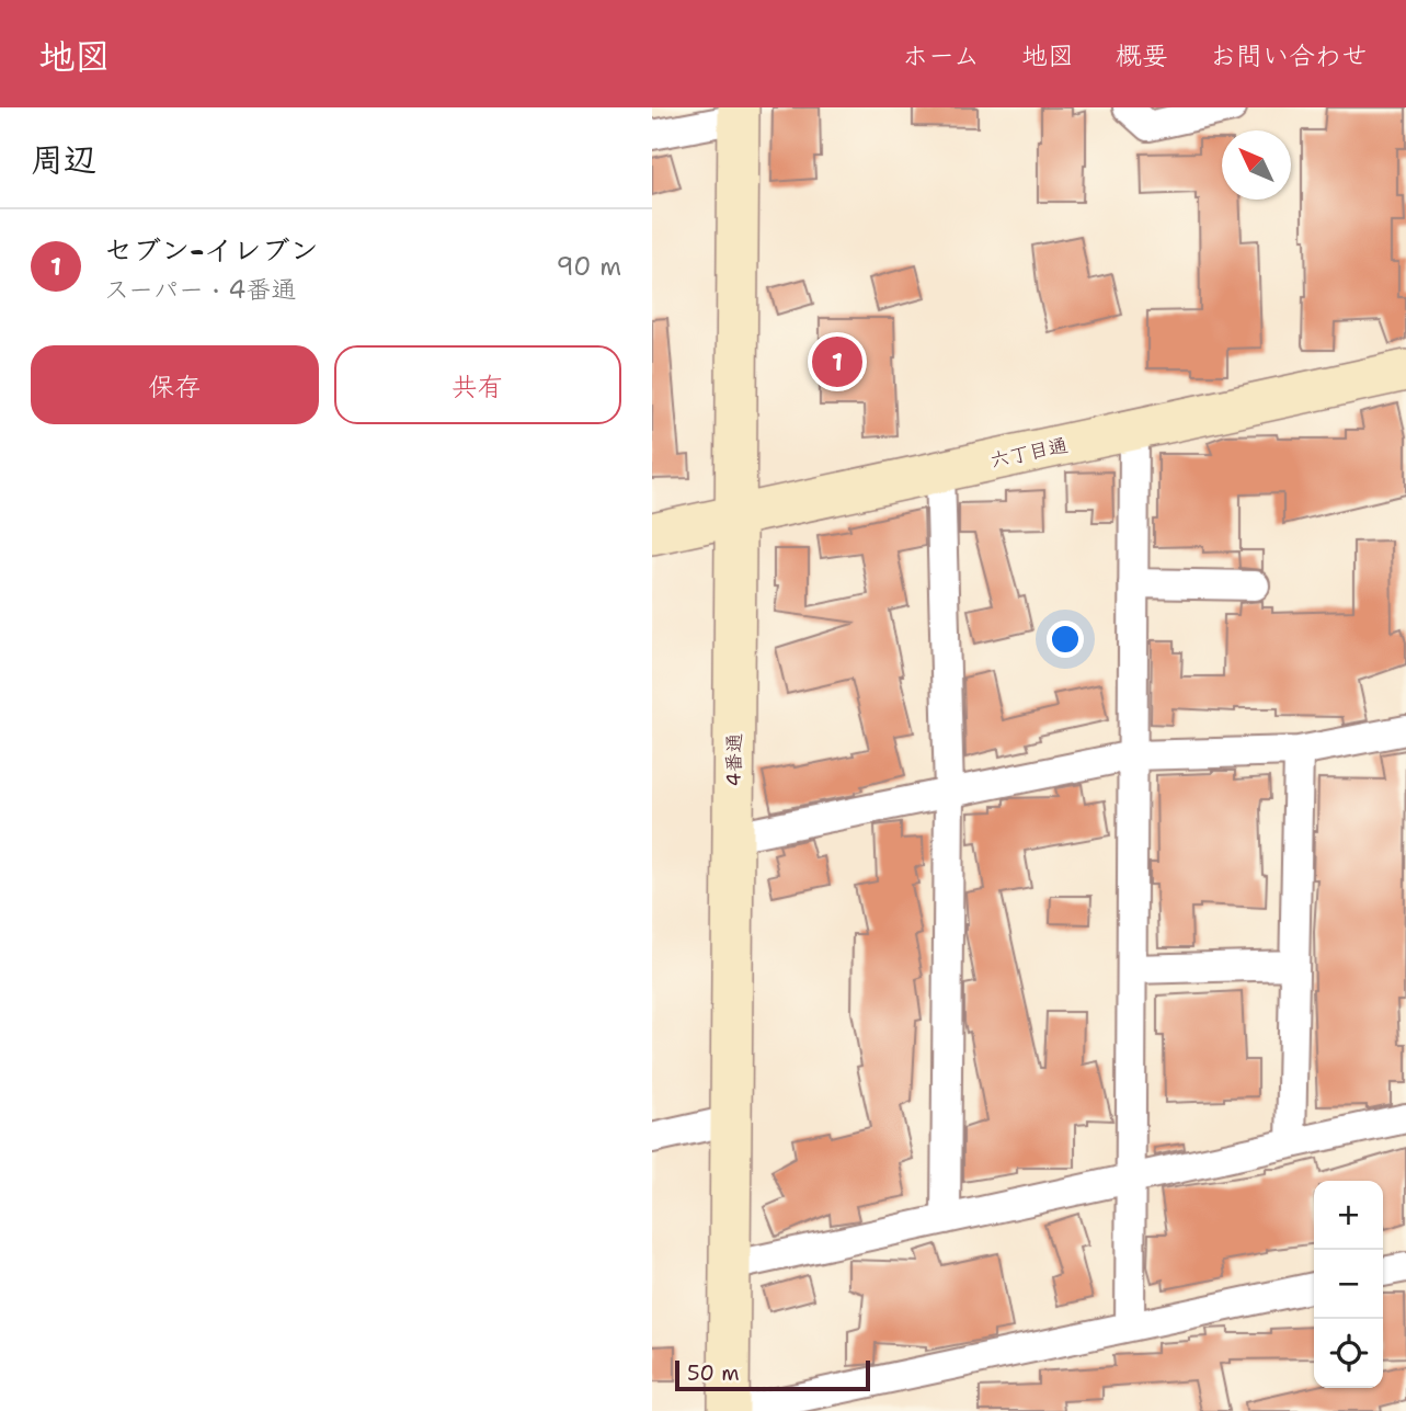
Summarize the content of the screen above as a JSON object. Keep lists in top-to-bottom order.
{
  "streets": {
    "street": ["六丁目通", "4番通"]
  },
  "crossings": [
    ["六丁目通", "4番通"]
  ],
  "scale_bar": "50 m",
  "north": "top left",
  "page": {
    "header": "地図",
    "nav": [
      "ホーム",
      "地図",
      "概要",
      "お問い合わせ"
    ],
    "heading": "周辺",
    "list": [
      {
        "mark": "1",
        "name": "セブン-イレブン",
        "note": "スーパー · 4番通",
        "value": "90 m"
      }
    ],
    "buttons": ["保存", "共有"],
    "pins": "1",
    "map_buttons": ["+", "−"],
    "scale": "50 m"
  }
}
